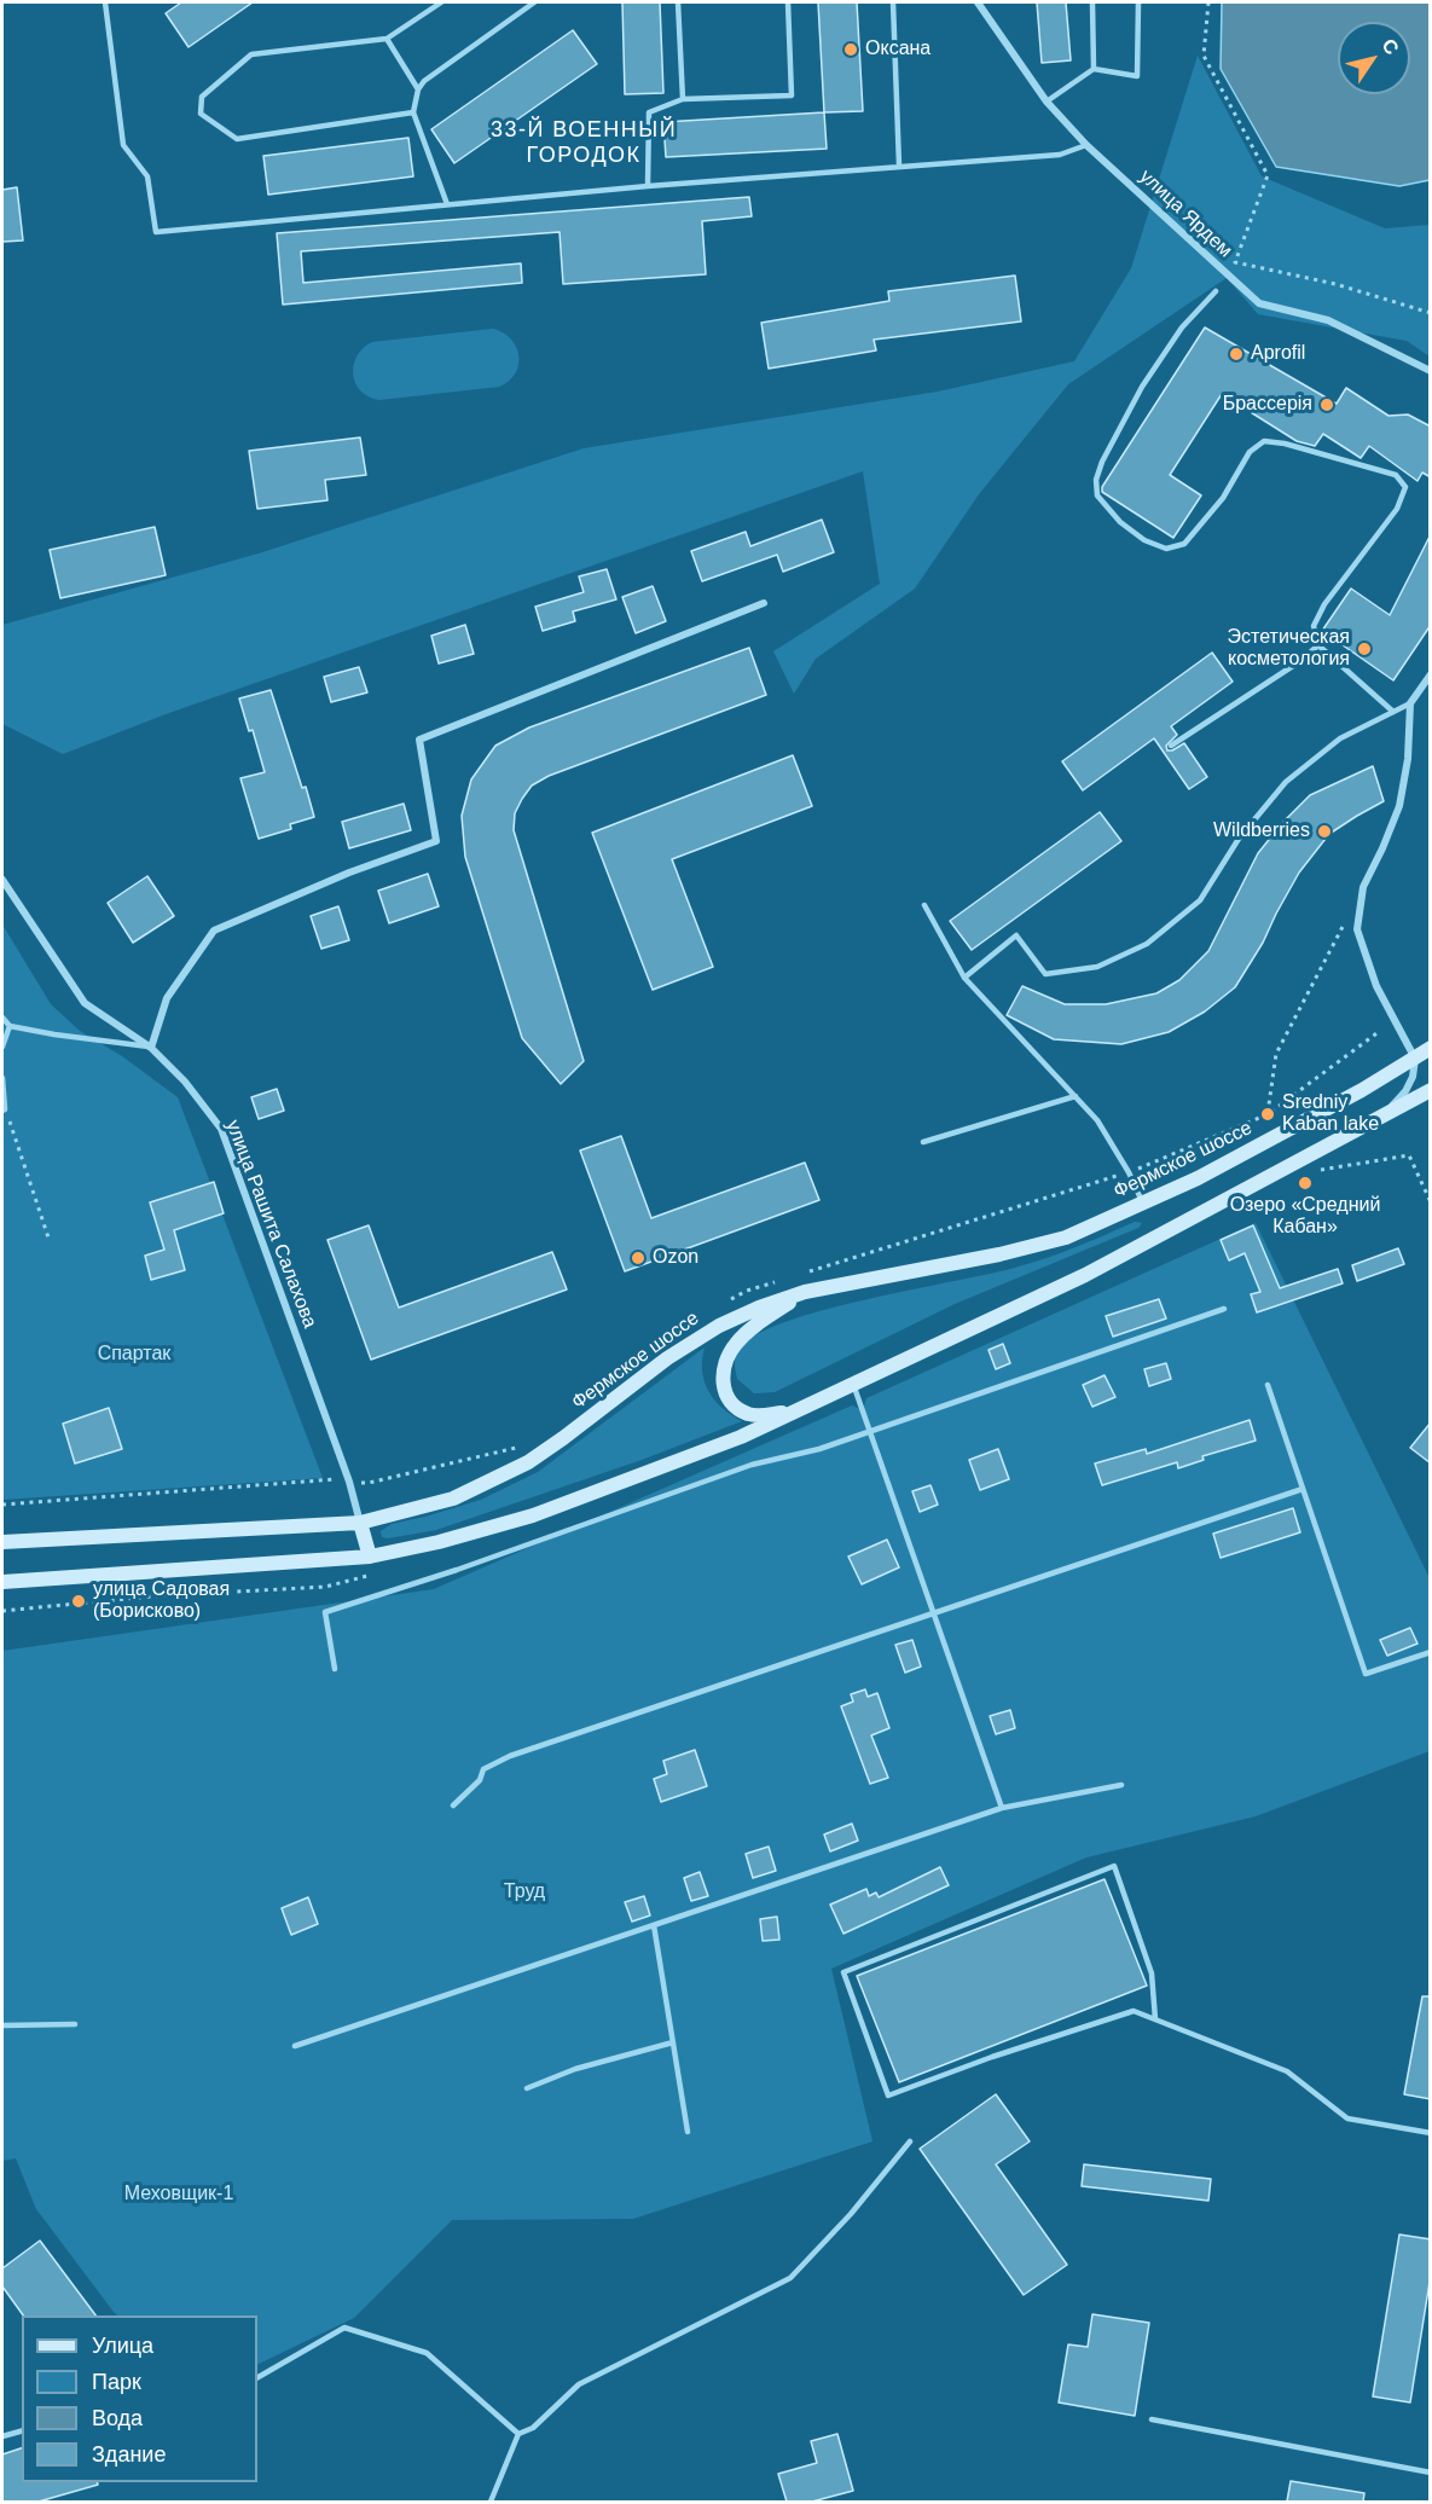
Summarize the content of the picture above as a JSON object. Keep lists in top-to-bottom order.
{
  "streets": {
    "main road": ["Фермское шоссе"],
    "street": ["улица Ярдем", "улица Рашита Салахова"]
  },
  "crossings": [
    ["Фермское шоссе", "улица Рашита Салахова"]
  ],
  "districts": ["33-Й ВОЕННЫЙ ГОРОДОК"],
  "parks": ["Спартак", "Труд", "Меховщик-1"],
  "places": [
    "Оксана",
    "Aprofil",
    "Брассерiя",
    "Эстетическая косметология",
    "Wildberries",
    "Sredniy Kaban lake",
    "Озеро «Средний Кабан»",
    "Ozon",
    "улица Садовая (Борисково)"
  ],
  "legend": [
    "Улица",
    "Парк",
    "Вода",
    "Здание"
  ],
  "north": "top right"
}
